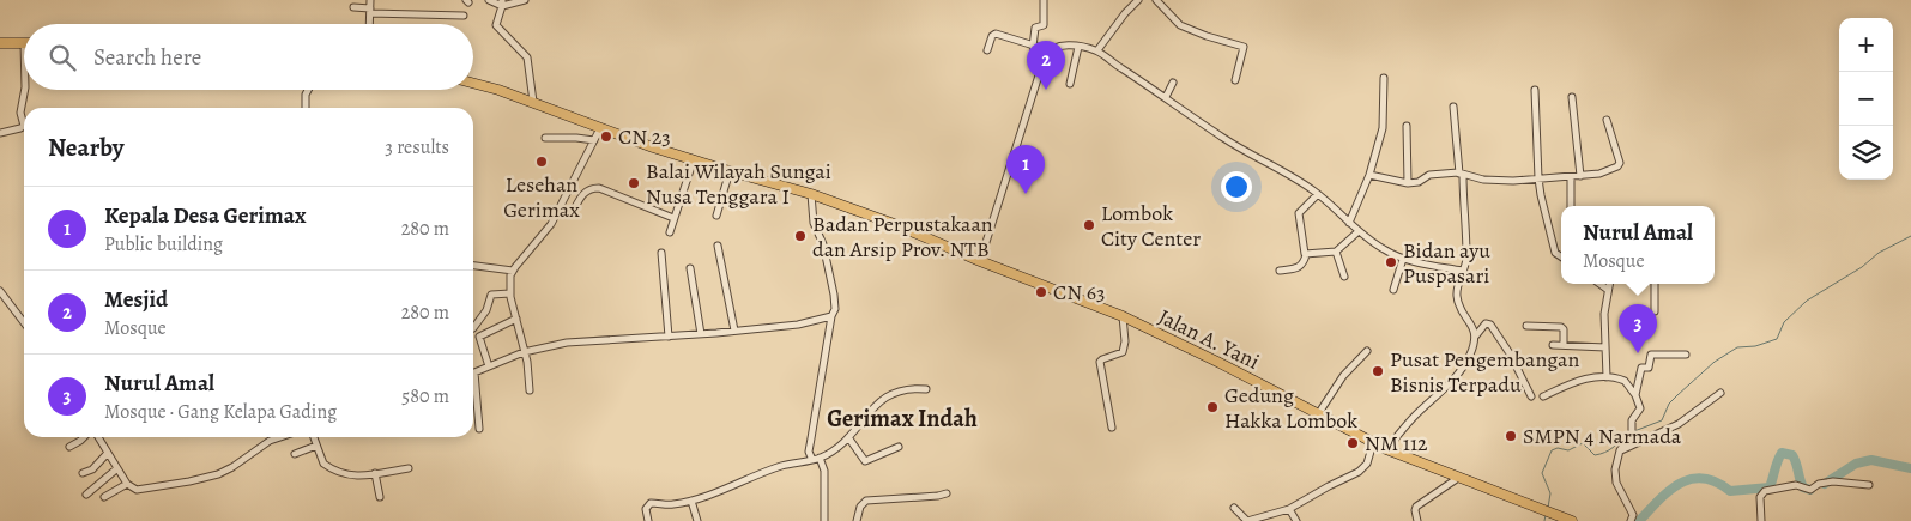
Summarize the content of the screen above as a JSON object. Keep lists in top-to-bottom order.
{
  "streets": {
    "highway": ["Jalan A. Yani"]
  },
  "districts": ["Gerimax Indah"],
  "places": [
    "CN 23",
    "Lesehan Gerimax",
    "Balai Wilayah Sungai Nusa Tenggara I",
    "Lombok City Center",
    "Badan Perpustakaan dan Arsip Prov. NTB",
    "Bidan ayu Puspasari",
    "CN 63",
    "Pusat Pengembangan Bisnis Terpadu",
    "Gedung Hakka Lombok",
    "SMPN 4 Narmada",
    "NM 112"
  ],
  "page": {
    "map_buttons": ["+", "−"],
    "search": "Search here",
    "pins": ["2", "1", "3"],
    "heading": ["Nearby", "3 results"],
    "list": [
      {
        "mark": "1",
        "name": "Kepala Desa Gerimax",
        "note": "Public building",
        "value": "280 m"
      },
      {
        "mark": "2",
        "name": "Mesjid",
        "note": "Mosque",
        "value": "280 m"
      },
      {
        "mark": "3",
        "name": "Nurul Amal",
        "note": "Mosque · Gang Kelapa Gading",
        "value": "580 m"
      }
    ],
    "popup": ["Nurul Amal", "Mosque"]
  }
}
